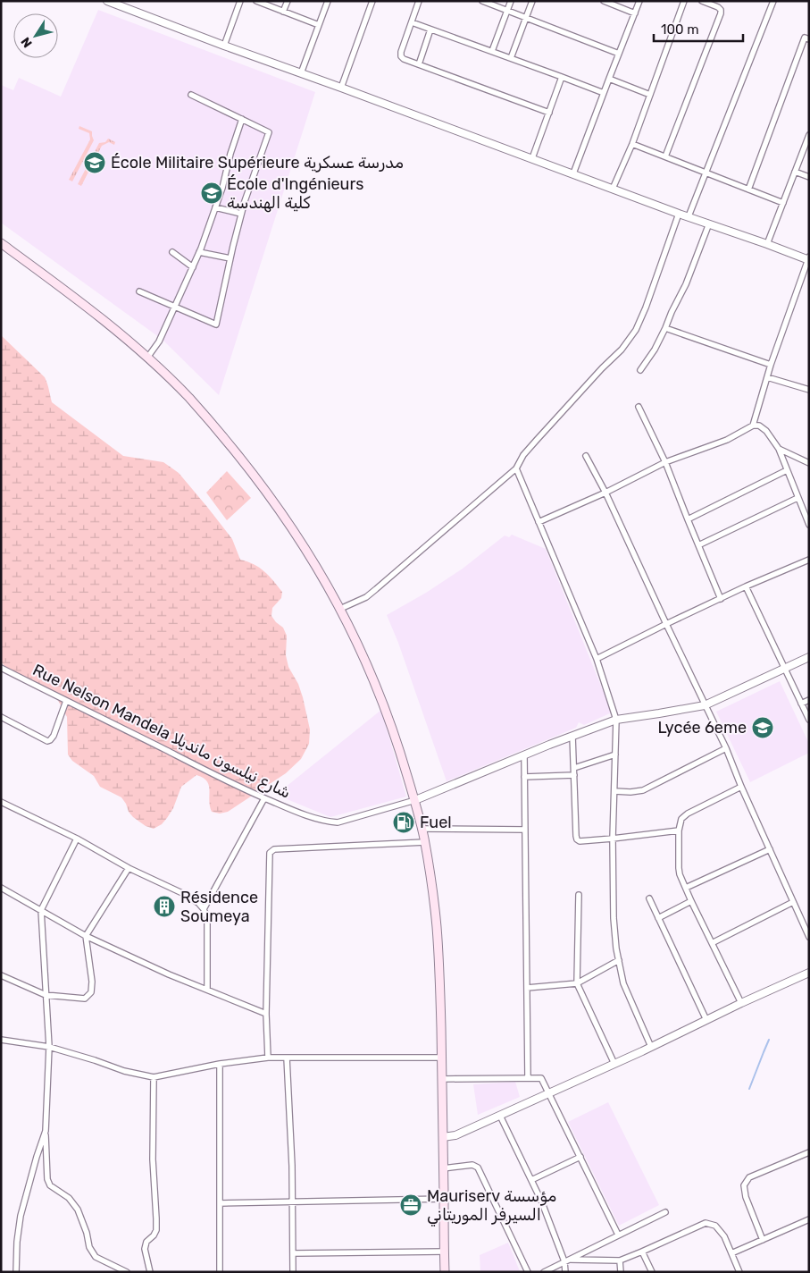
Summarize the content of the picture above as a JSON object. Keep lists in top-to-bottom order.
{
  "streets": {
    "street": ["Rue Nelson Mandela شارع نيلسون مانديلا"]
  },
  "places": {
    "school or university": ["École Militaire Supérieure مدرسة عسكرية", "École d'Ingénieurs كلية الهندسة", "Lycée 6eme"],
    "fuel station": ["Fuel"],
    "building": ["Résidence Soumeya"],
    "office": ["Mauriserv مؤسسة السيرفر الموريتاني"]
  },
  "scale_bar": "100 m",
  "north": "bottom left"
}
